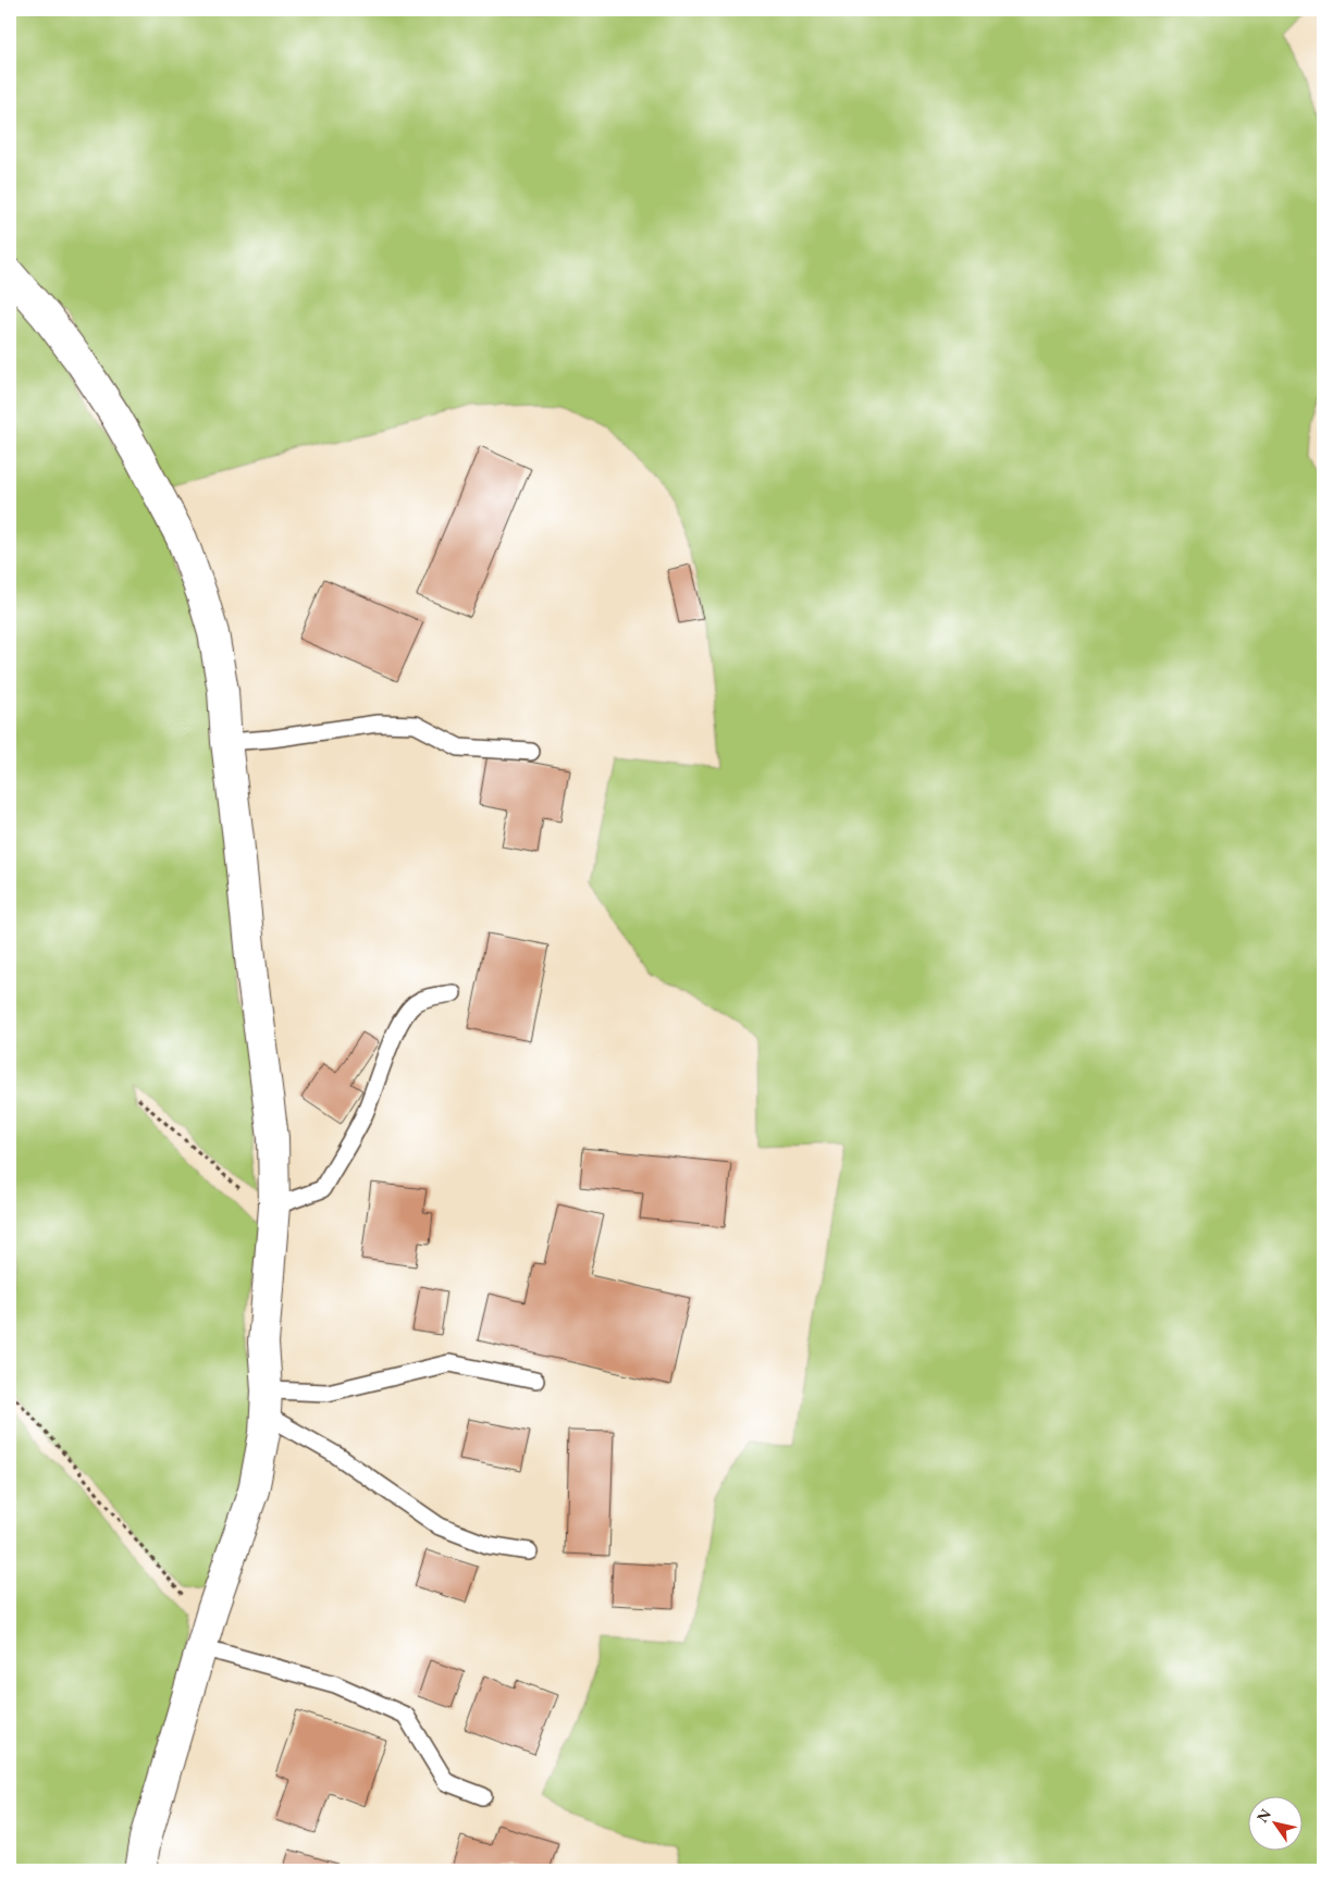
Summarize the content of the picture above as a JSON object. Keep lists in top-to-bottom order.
{
  "north": "top left"
}
